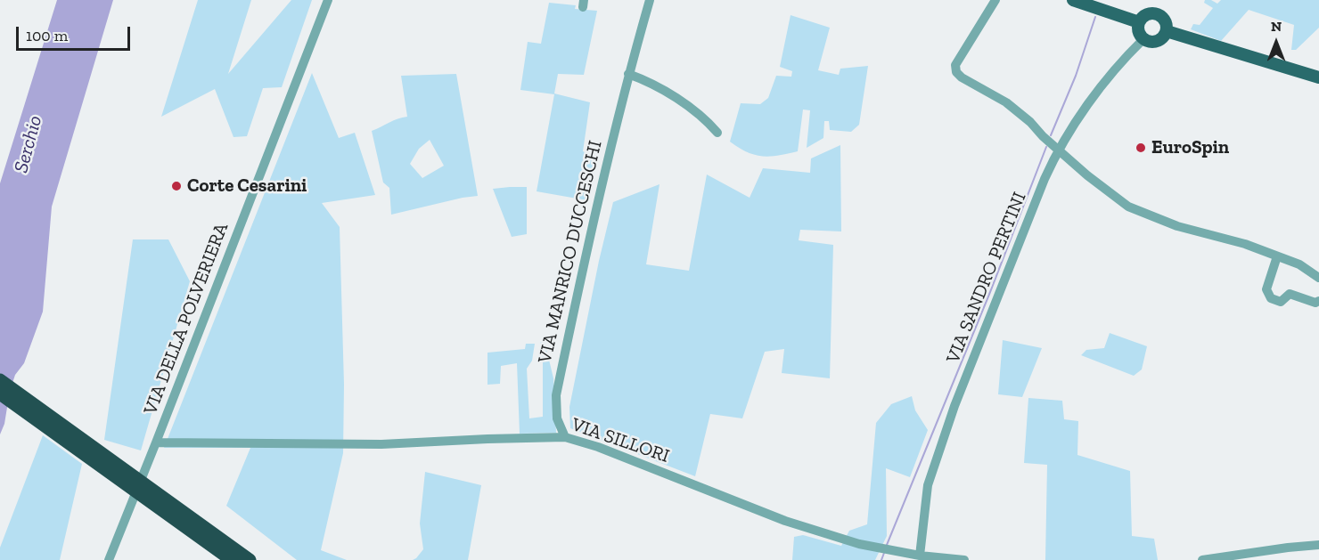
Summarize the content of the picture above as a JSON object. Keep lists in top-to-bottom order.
{
  "streets": {
    "street": [
      "VIA MANRICO DUCCESCHI",
      "VIA SANDRO PERTINI",
      "VIA DELLA POLVERIERA",
      "VIA SILLORI"
    ]
  },
  "crossings": [
    ["VIA MANRICO DUCCESCHI", "VIA SILLORI"],
    ["VIA SANDRO PERTINI", "VIA SILLORI"],
    ["VIA DELLA POLVERIERA", "VIA SILLORI"]
  ],
  "water": ["Serchio"],
  "places": ["EuroSpin", "Corte Cesarini"],
  "scale_bar": "100 m",
  "north": "top"
}
